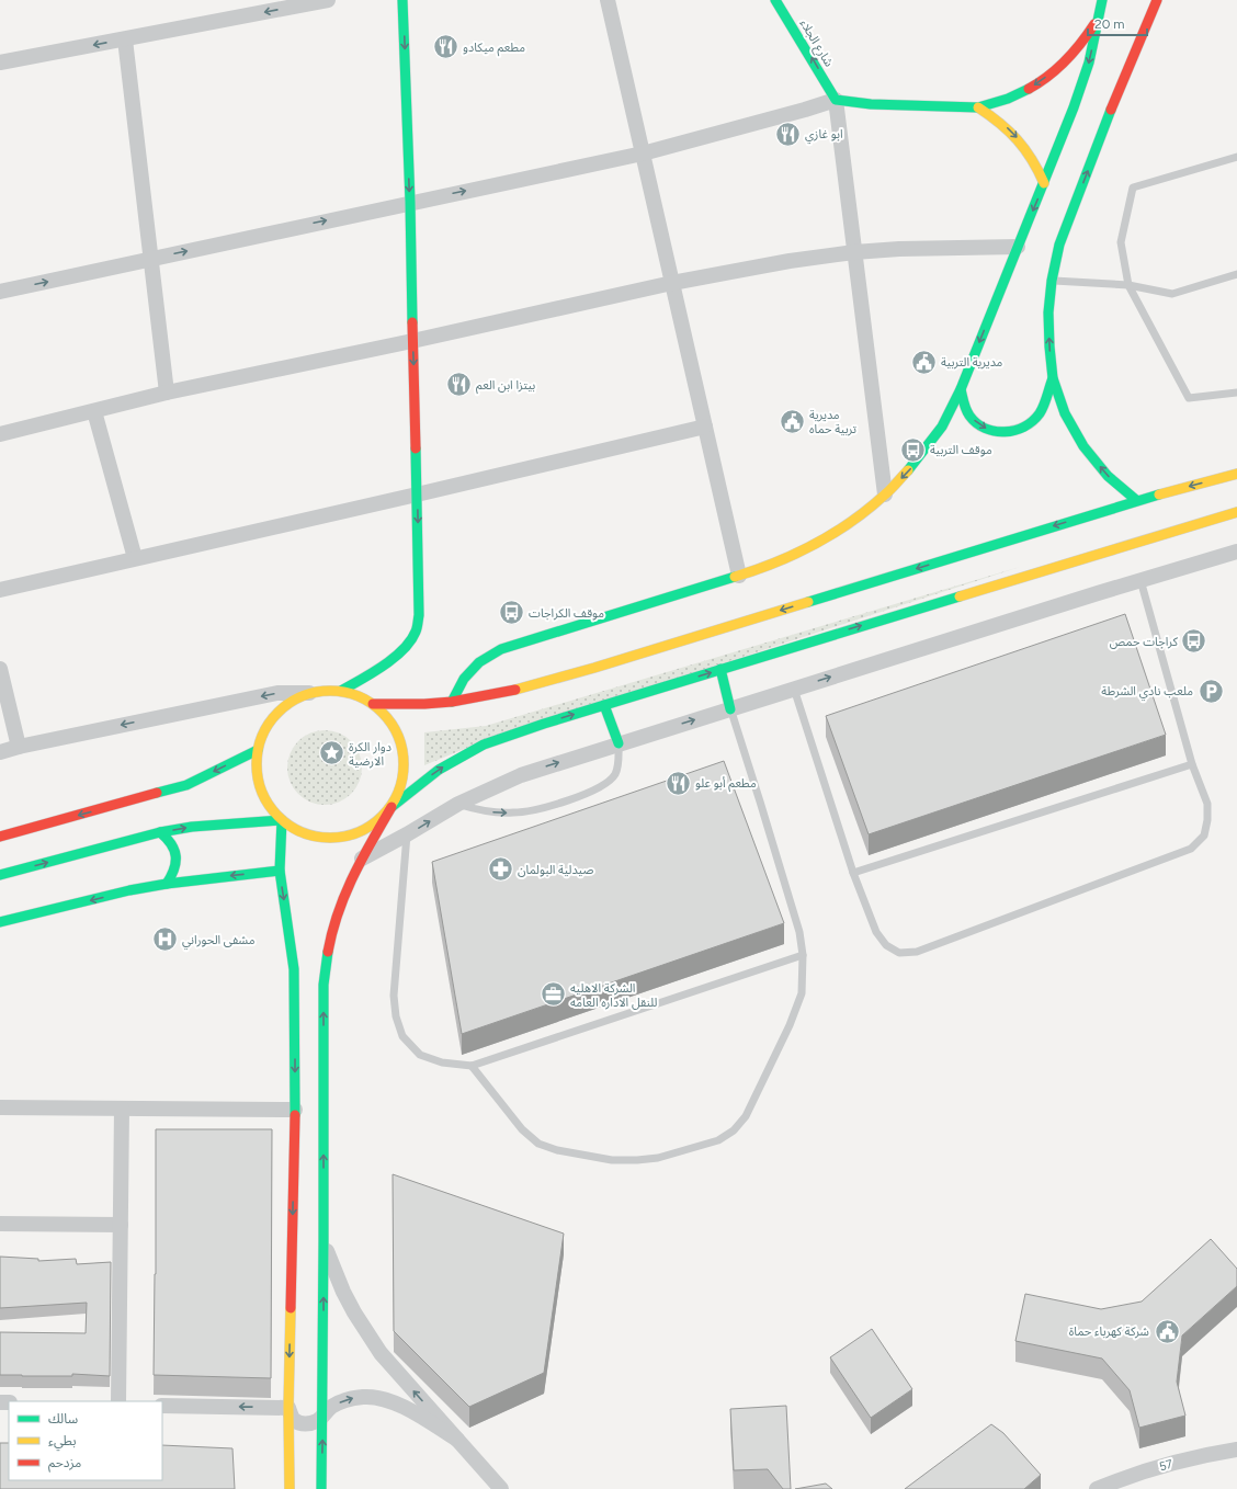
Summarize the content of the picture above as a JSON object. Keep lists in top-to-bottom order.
{
  "streets": {
    "main road": ["شارع الجلاء"],
    "street": ["57"]
  },
  "one_way": ["شارع الجلاء"],
  "places": {
    "restaurant": [
      "مطعم ميكادو",
      "ابو غازي",
      "بيتزا ابن العم",
      "مطعم أبو علو"
    ],
    "public building": ["مديرية التربية", "مديرية تربية حماه", "شركة كهرباء حماة"],
    "bus stop": ["موقف التربية", "موقف الكراجات", "كراجات حمص"],
    "parking": ["ملعب نادي الشرطة"],
    "place": ["دوار الكرة الارضية"],
    "pharmacy": ["صيدلية البولمان"],
    "hospital": ["مشفى الحوراني"],
    "office": ["الشركة الاهليه للنقل الاداره العامه"]
  },
  "legend": ["سالك", "بطيء", "مزدحم"],
  "scale_bar": "20 m"
}
